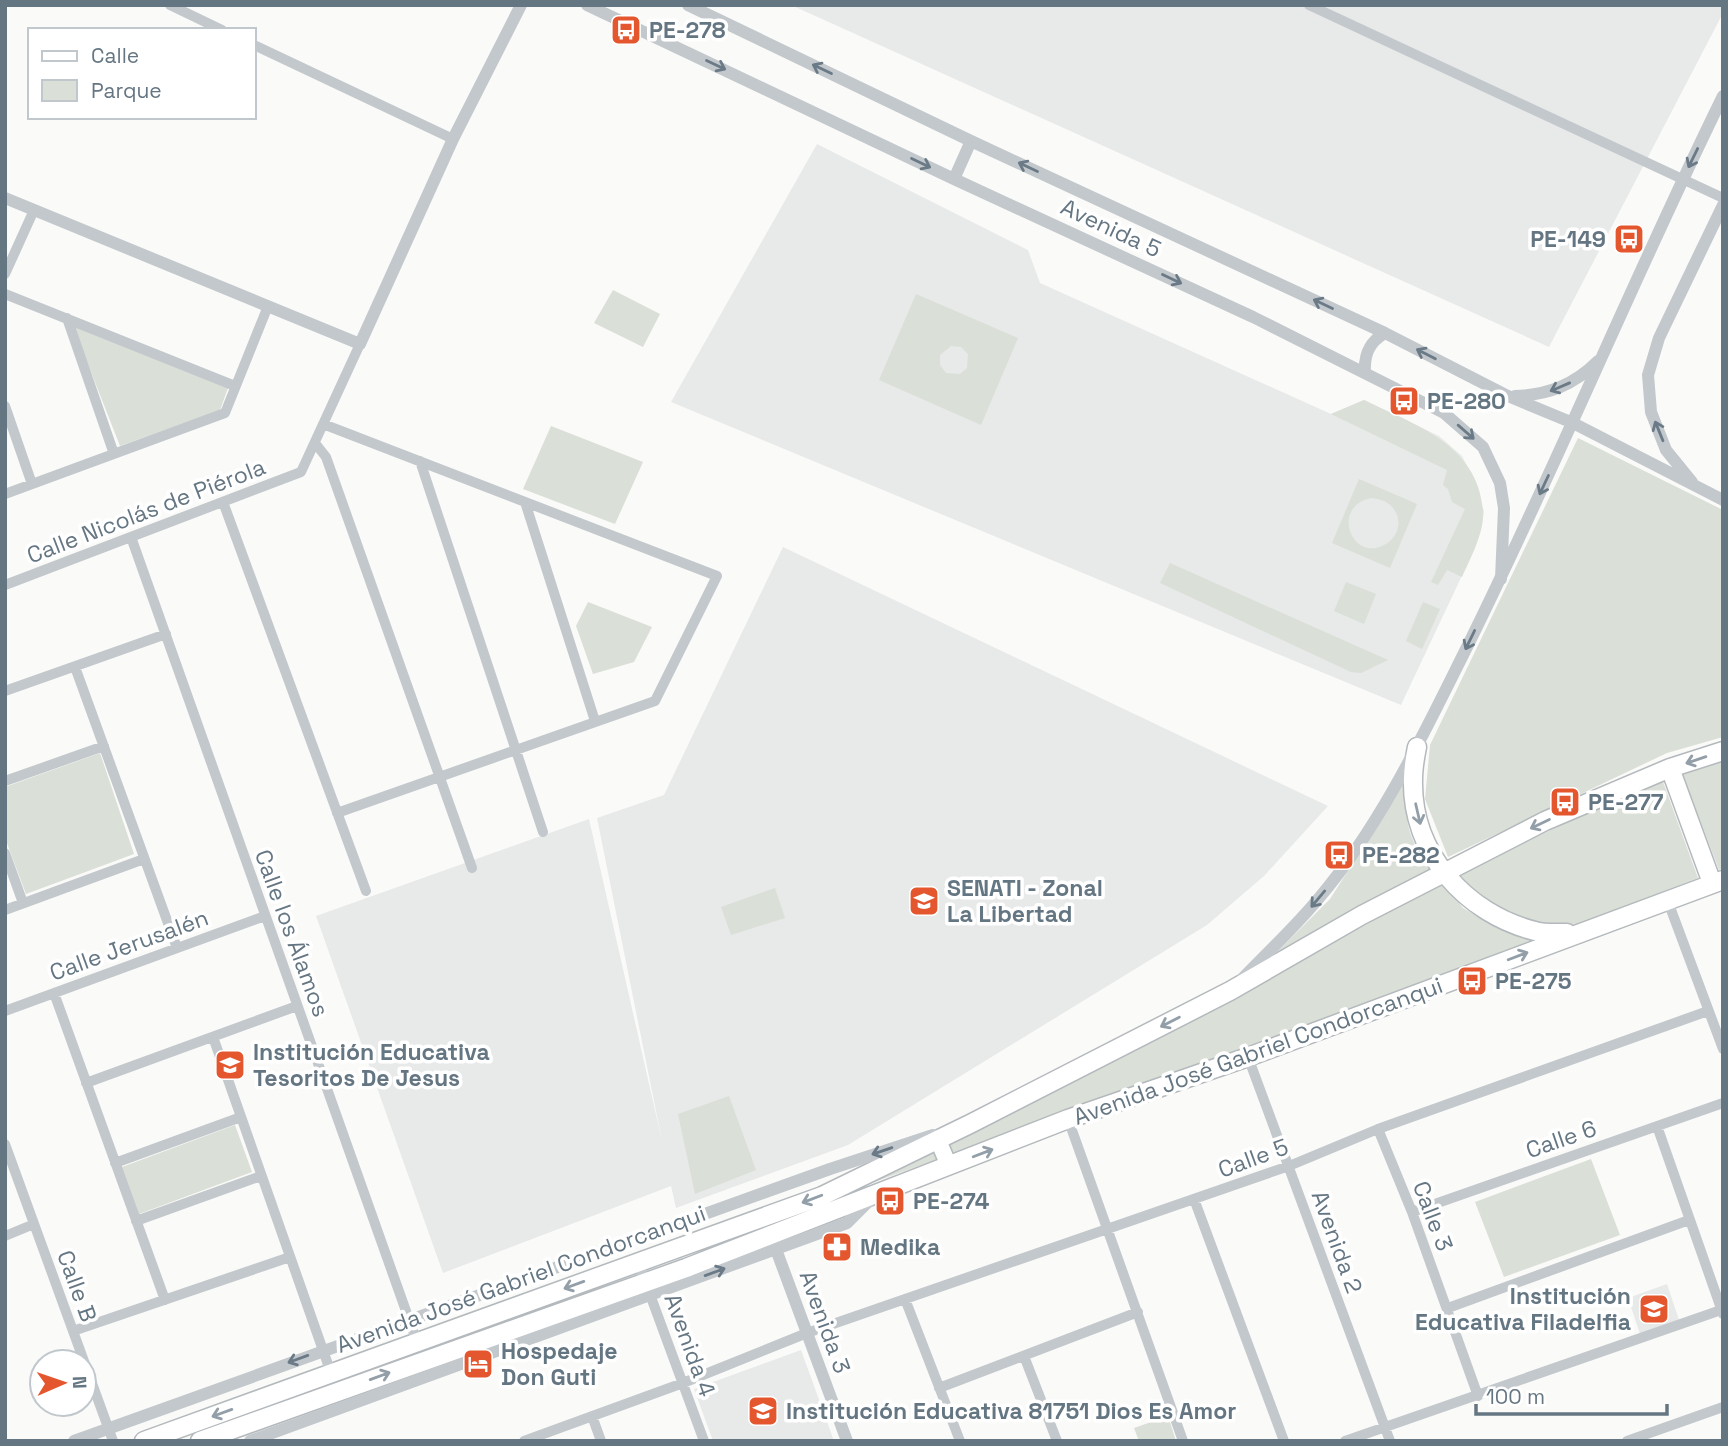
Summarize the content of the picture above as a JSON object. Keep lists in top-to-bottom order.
{
  "streets": {
    "highway": ["Avenida José Gabriel Condorcanqui"],
    "street": [
      "Avenida 5",
      "Calle Nicolás de Piérola",
      "Calle los Álamos",
      "Calle Jerusalén",
      "Calle 6",
      "Calle 5",
      "Calle 3",
      "Avenida 2",
      "Calle B",
      "Avenida 3",
      "Avenida 4"
    ]
  },
  "crossings": [
    ["Calle Nicolás de Piérola", "Calle los Álamos"],
    ["Calle los Álamos", "Calle Jerusalén"],
    ["Calle los Álamos", "Avenida José Gabriel Condorcanqui"],
    ["Avenida José Gabriel Condorcanqui", "Avenida 2"],
    ["Avenida José Gabriel Condorcanqui", "Calle B"],
    ["Avenida José Gabriel Condorcanqui", "Avenida 3"],
    ["Avenida José Gabriel Condorcanqui", "Avenida 4"],
    ["Calle 6", "Calle 3"],
    ["Calle 5", "Calle 3"],
    ["Calle 5", "Avenida 2"],
    ["Calle 5", "Avenida 3"],
    ["Calle 5", "Avenida 4"]
  ],
  "places": {
    "bus stop": [
      "PE-278",
      "PE-149",
      "PE-280",
      "PE-277",
      "PE-282",
      "PE-275",
      "PE-274"
    ],
    "school or university": [
      "SENATI - Zonal La Libertad",
      "Institución Educativa Tesoritos De Jesus",
      "Institución Educativa Filadelfia",
      "Institución Educativa 81751 Dios Es Amor"
    ],
    "pharmacy": ["Medika"],
    "hotel": ["Hospedaje Don Guti"]
  },
  "legend": ["Calle", "Parque"],
  "scale_bar": "100 m",
  "north": "right"
}
